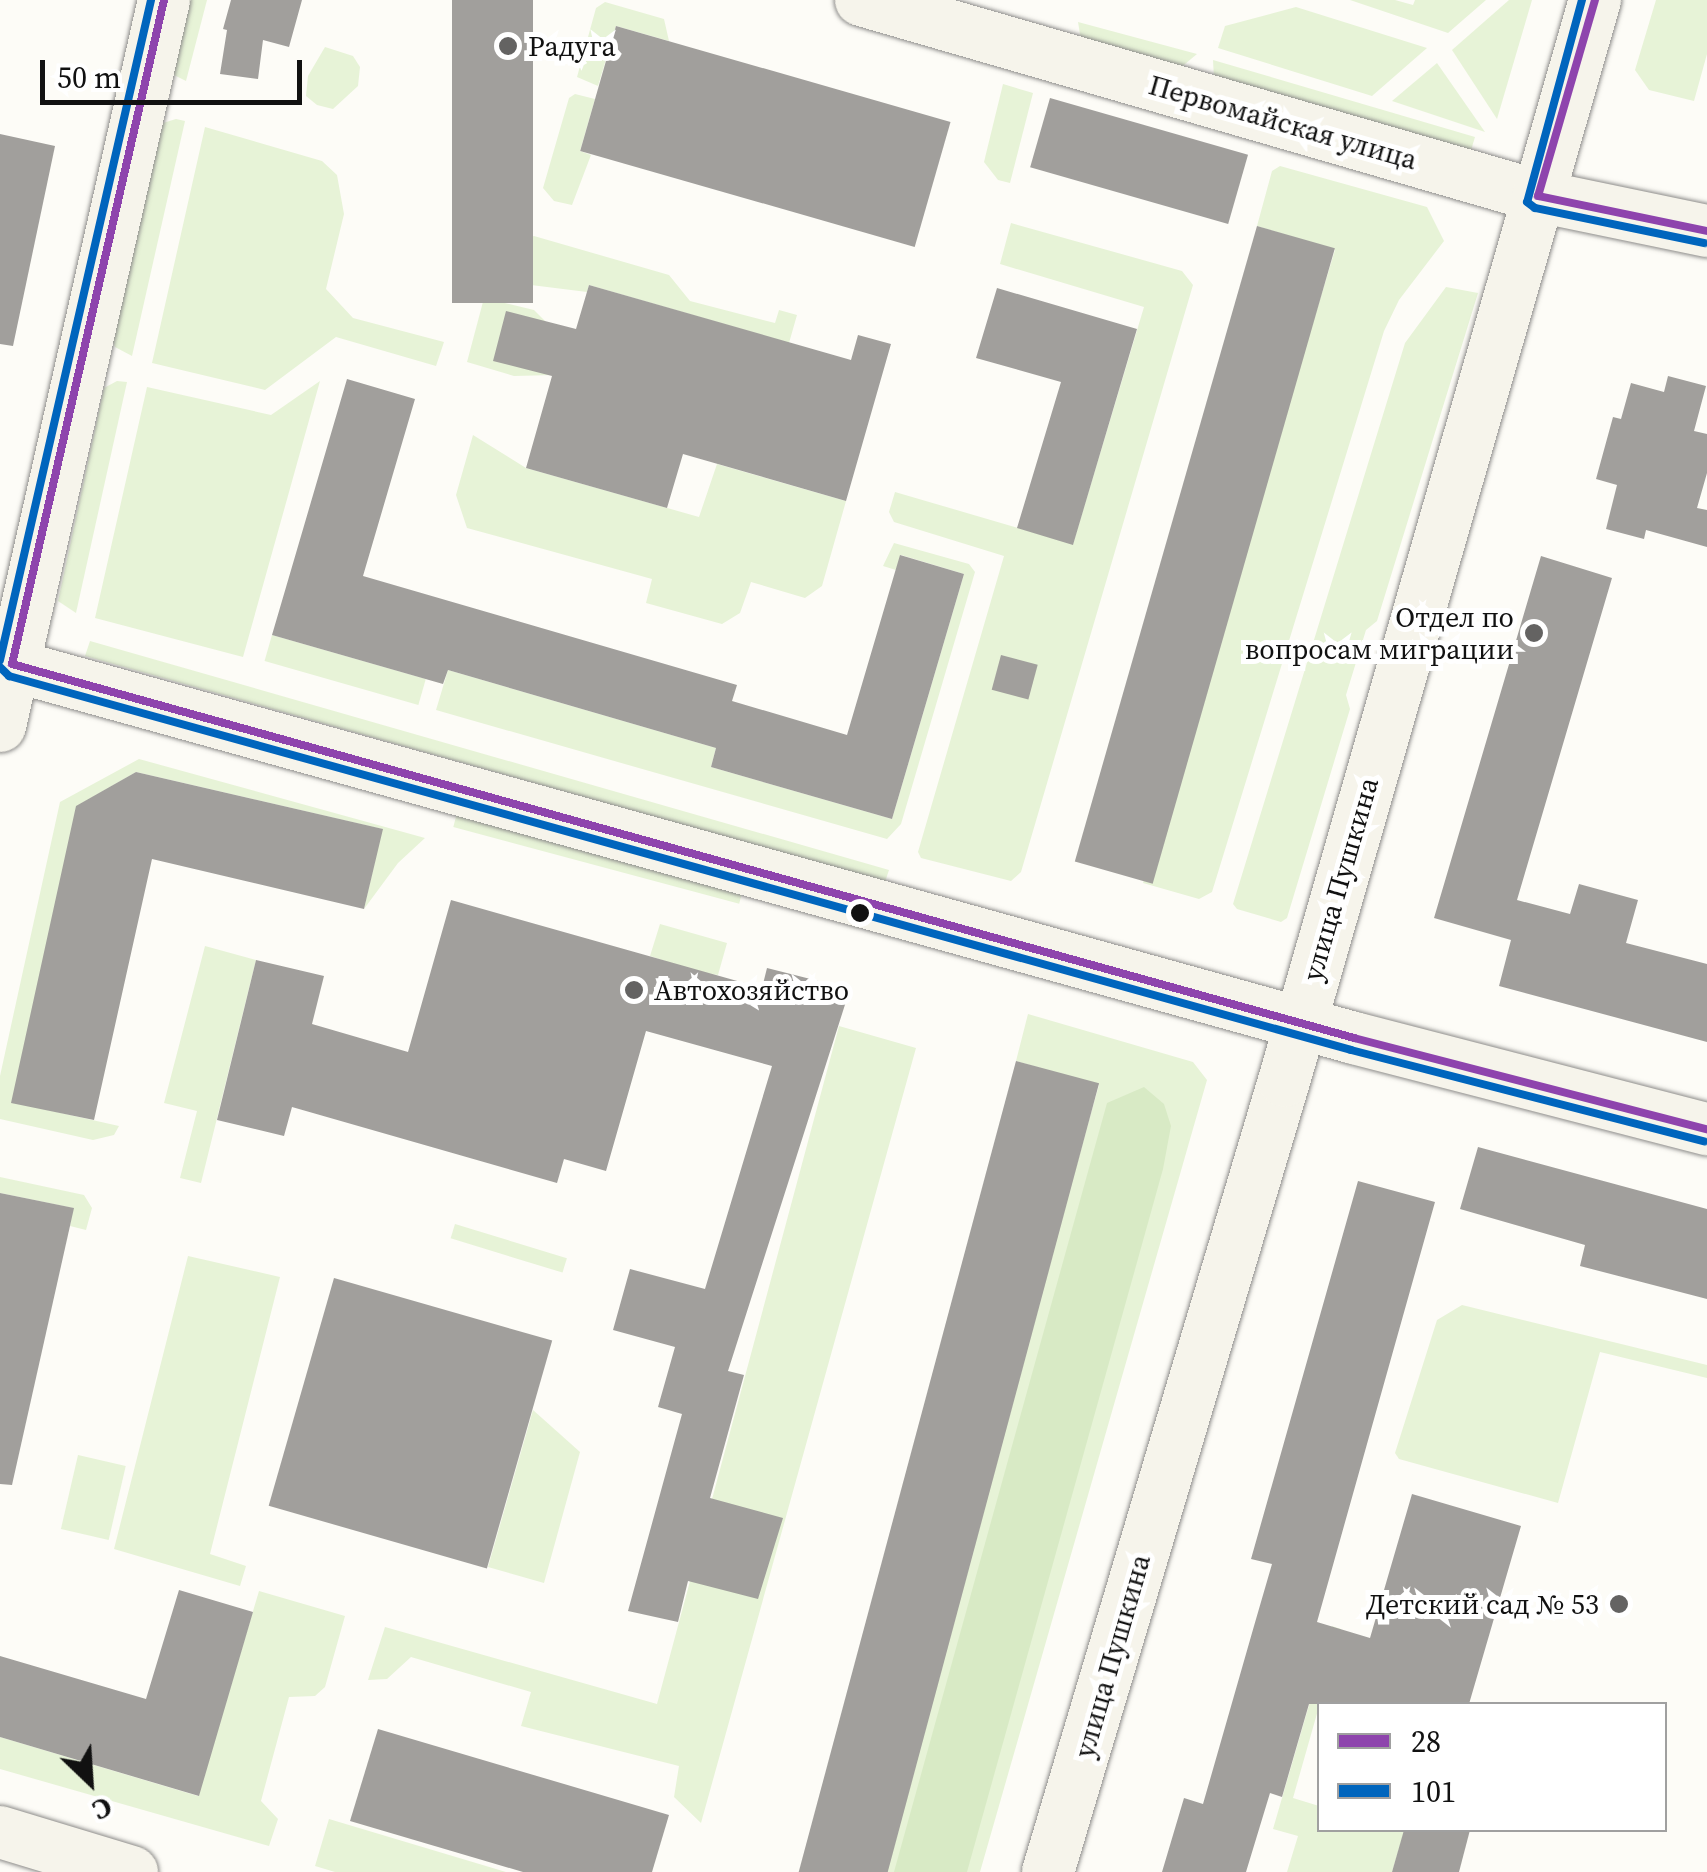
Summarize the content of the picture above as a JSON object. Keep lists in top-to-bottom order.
{
  "streets": {
    "street": ["Первомайская улица", "улица Пушкина"]
  },
  "crossings": [
    ["Первомайская улица", "улица Пушкина"]
  ],
  "places": [
    "Радуга",
    "Отдел по вопросам миграции",
    "Автохозяйство",
    "Детский сад № 53"
  ],
  "lines": ["transit line 28", "transit line 101"],
  "legend": ["28", "101"],
  "scale_bar": "50 m",
  "north": "bottom right"
}
